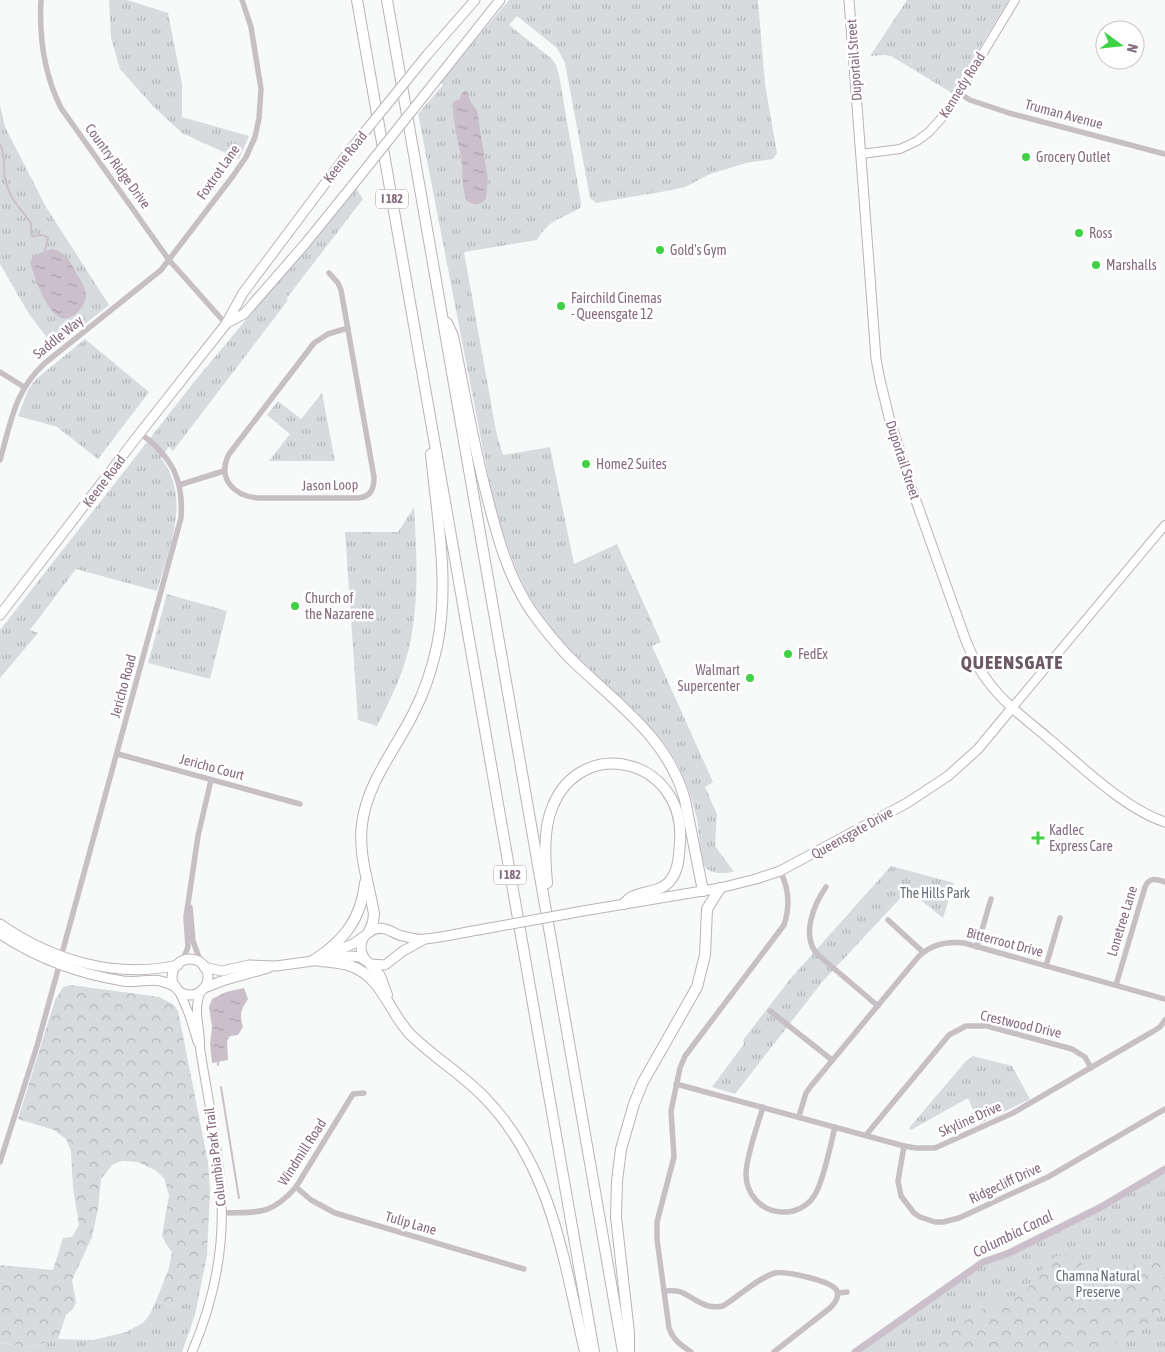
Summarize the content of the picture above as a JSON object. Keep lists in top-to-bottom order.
{
  "streets": {
    "highway": ["I 182"],
    "main road": ["Duportail Street", "Keene Road", "Queensgate Drive"],
    "street": [
      "Kennedy Road",
      "Truman Avenue",
      "Country Ridge Drive",
      "Foxtrot Lane",
      "Saddle Way",
      "Jason Loop",
      "Jericho Road",
      "Jericho Court",
      "Lonetree Lane",
      "Bitterroot Drive",
      "Crestwood Drive",
      "Skyline Drive",
      "Windmill Road",
      "Columbia Park Trail",
      "Ridgecliff Drive",
      "Tulip Lane"
    ]
  },
  "crossings": [
    ["Duportail Street", "Kennedy Road"],
    ["Duportail Street", "Queensgate Drive"],
    ["Kennedy Road", "Truman Avenue"],
    ["Keene Road", "Country Ridge Drive"],
    ["Keene Road", "Jericho Road"],
    ["Country Ridge Drive", "Foxtrot Lane"],
    ["Country Ridge Drive", "Saddle Way"],
    ["Foxtrot Lane", "Saddle Way"],
    ["Jericho Road", "Jericho Court"],
    ["Lonetree Lane", "Bitterroot Drive"],
    ["Bitterroot Drive", "Skyline Drive"],
    ["Crestwood Drive", "Skyline Drive"],
    ["Skyline Drive", "Ridgecliff Drive"],
    ["Windmill Road", "Columbia Park Trail"],
    ["Windmill Road", "Tulip Lane"]
  ],
  "districts": ["QUEENSGATE"],
  "water": ["Columbia Canal"],
  "parks": ["The Hills Park", "Chamna Natural Preserve"],
  "places": {
    "other": [
      "Grocery Outlet",
      "Ross",
      "Gold's Gym",
      "Marshalls",
      "Fairchild Cinemas - Queensgate 12",
      "Home2 Suites",
      "Church of the Nazarene",
      "FedEx",
      "Walmart Supercenter"
    ],
    "health": ["Kadlec Express Care"]
  },
  "north": "right"
}
